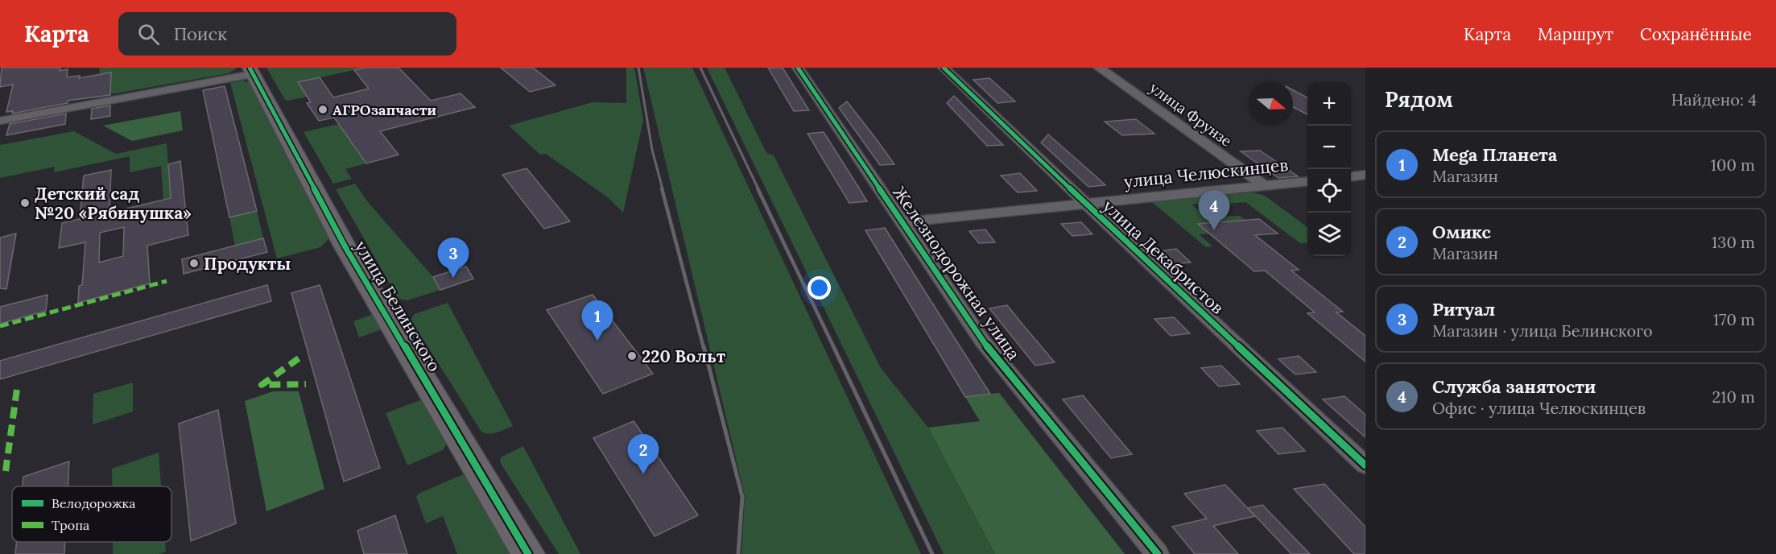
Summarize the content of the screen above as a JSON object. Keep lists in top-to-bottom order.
{
  "streets": {
    "street": [
      "улица Фрунзе",
      "улица Челюскинцев",
      "улица Декабристов",
      "Железнодорожная улица",
      "улица Белинского"
    ]
  },
  "crossings": [
    ["улица Фрунзе", "улица Челюскинцев"],
    ["улица Челюскинцев", "улица Декабристов"],
    ["улица Челюскинцев", "Железнодорожная улица"]
  ],
  "places": [
    "АГРОзапчасти",
    "Детский сад №20 «Рябинушка»",
    "Продукты",
    "220 Вольт"
  ],
  "legend": ["Велодорожка", "Тропа"],
  "north": "right",
  "page": {
    "header": "Карта",
    "search": "Поиск",
    "nav": ["Карта", "Маршрут", "Сохранённые"],
    "heading": ["Рядом", "Найдено: 4"],
    "map_buttons": ["+", "−"],
    "list": [
      {
        "mark": "1",
        "name": "Mega Планета",
        "note": "Магазин",
        "value": "100 m"
      },
      {
        "mark": "2",
        "name": "Омикс",
        "note": "Магазин",
        "value": "130 m"
      },
      {
        "mark": "3",
        "name": "Ритуал",
        "note": "Магазин · улица Белинского",
        "value": "170 m"
      },
      {
        "mark": "4",
        "name": "Служба занятости",
        "note": "Офис · улица Челюскинцев",
        "value": "210 m"
      }
    ],
    "pins": [
      "4",
      "3",
      "1",
      "2"
    ]
  }
}
